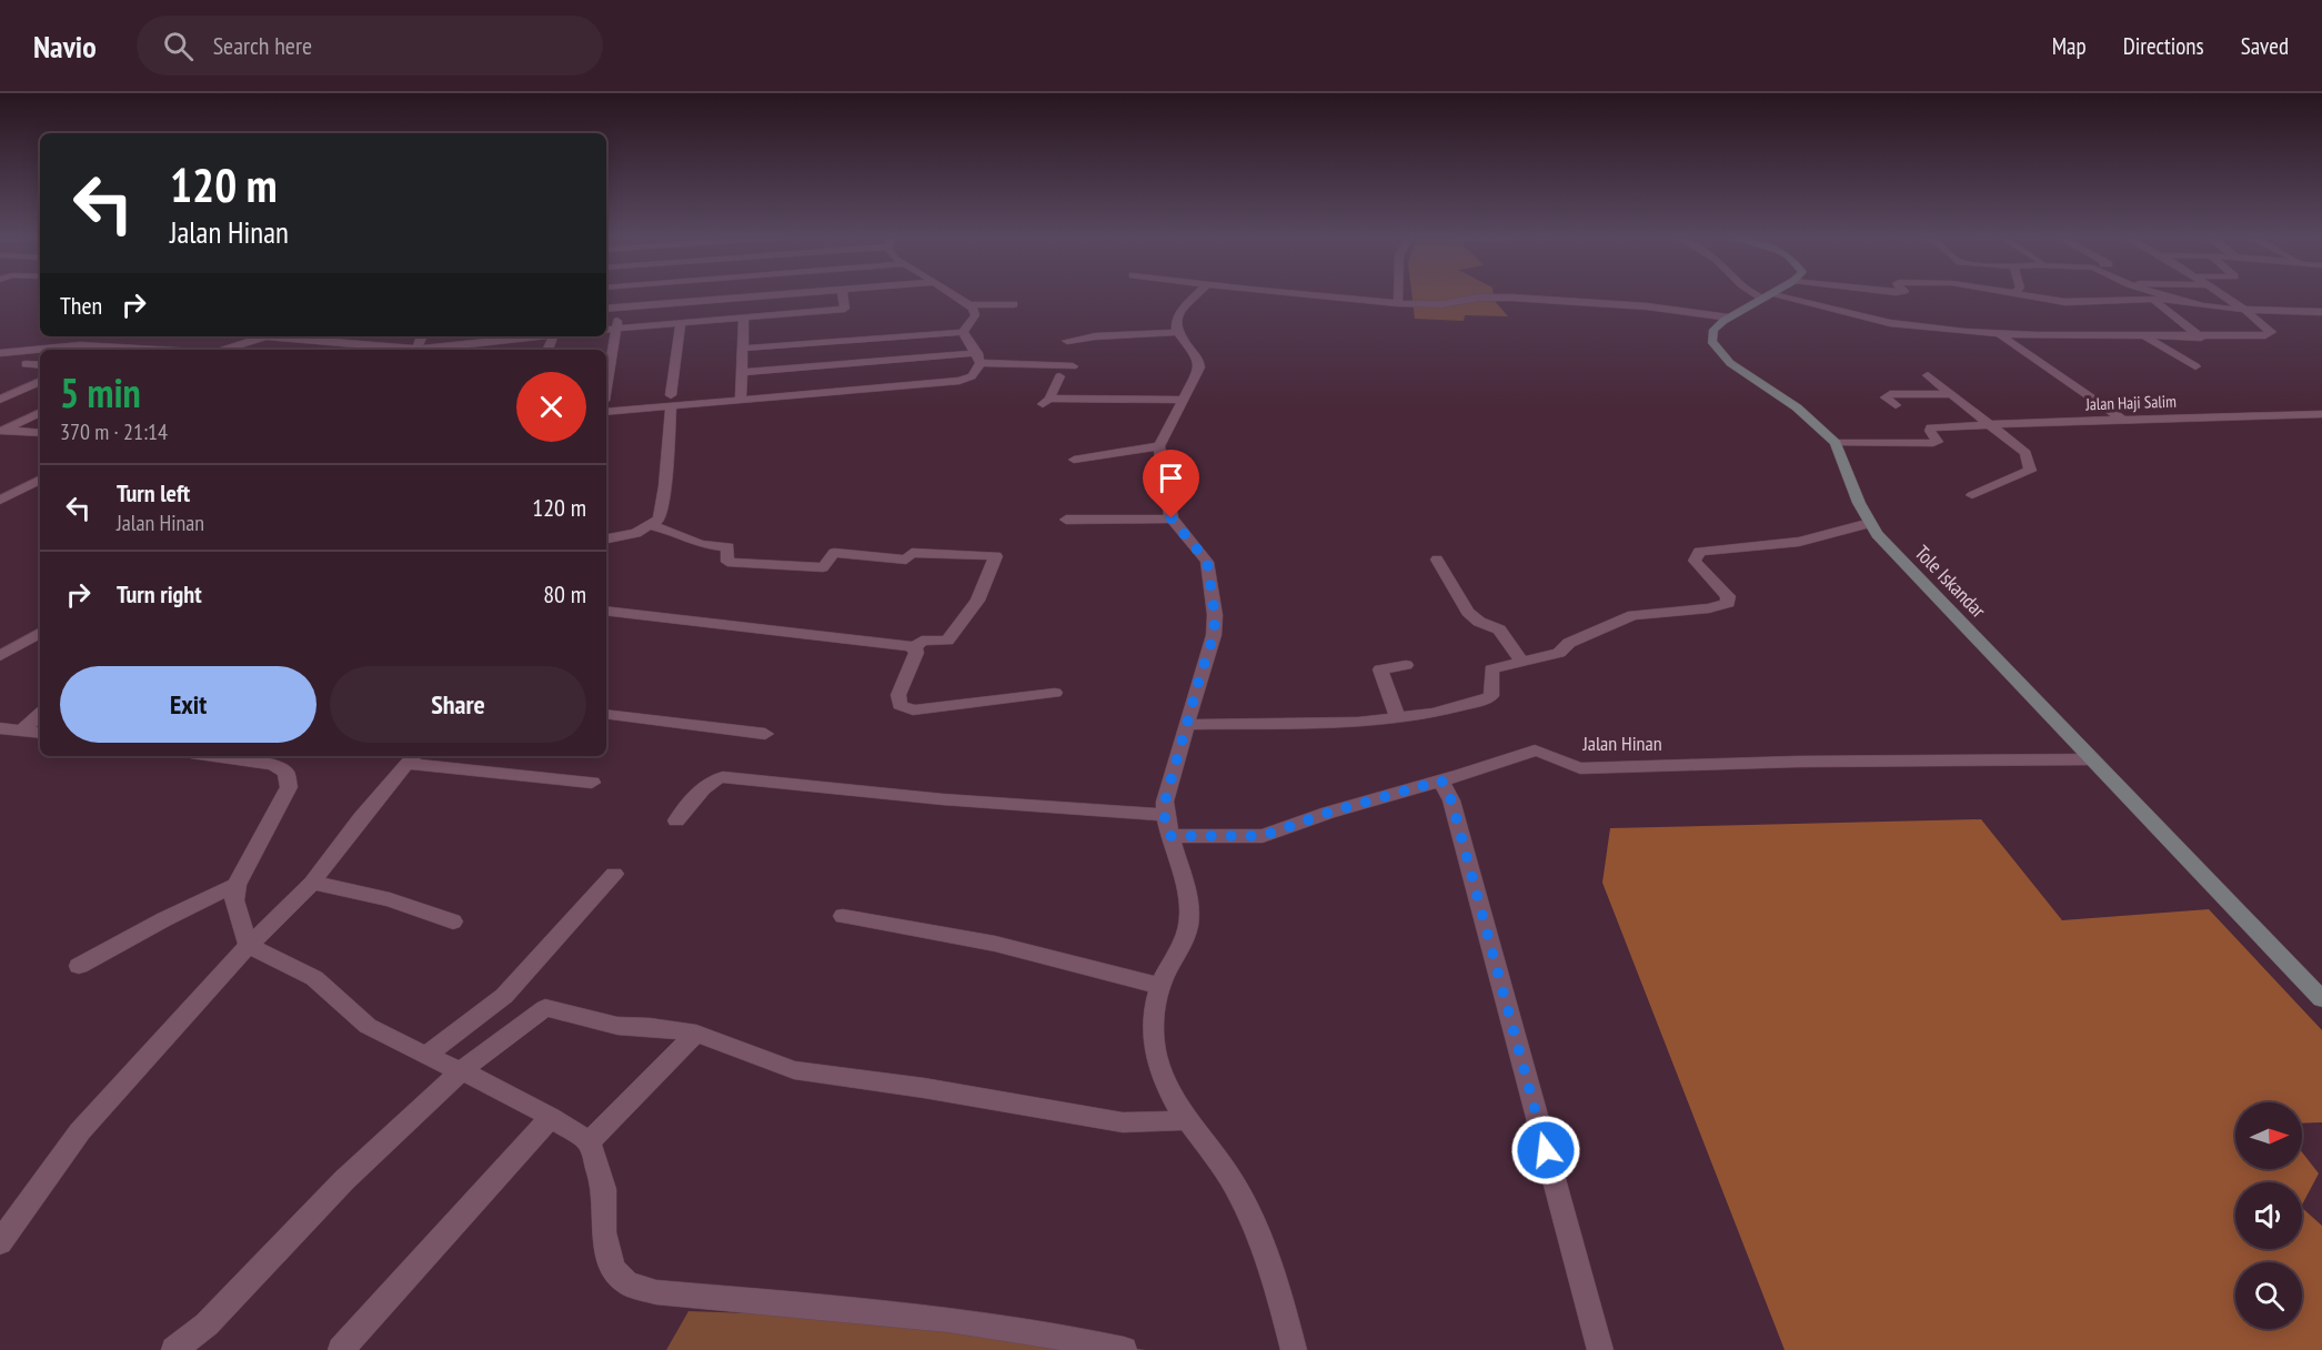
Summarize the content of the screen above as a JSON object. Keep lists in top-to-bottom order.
{
  "streets": {
    "main road": ["Tole Iskandar"],
    "street": ["Jalan Haji Salim", "Jalan Hinan"]
  },
  "crossings": [
    ["Jalan Haji Salim", "Tole Iskandar"],
    ["Tole Iskandar", "Jalan Hinan"]
  ],
  "north": "right",
  "page": {
    "header": "Navio",
    "search": "Search here",
    "nav": ["Map", "Directions", "Saved"],
    "turn": ["120 m", "Jalan Hinan"],
    "then": "Then",
    "heading": ["5 min", "370 m · 21:14"],
    "list": [
      {
        "name": "Turn left",
        "note": "Jalan Hinan",
        "value": "120 m"
      },
      {
        "name": "Turn right",
        "value": "80 m"
      }
    ],
    "buttons": ["Exit", "Share"]
  }
}
